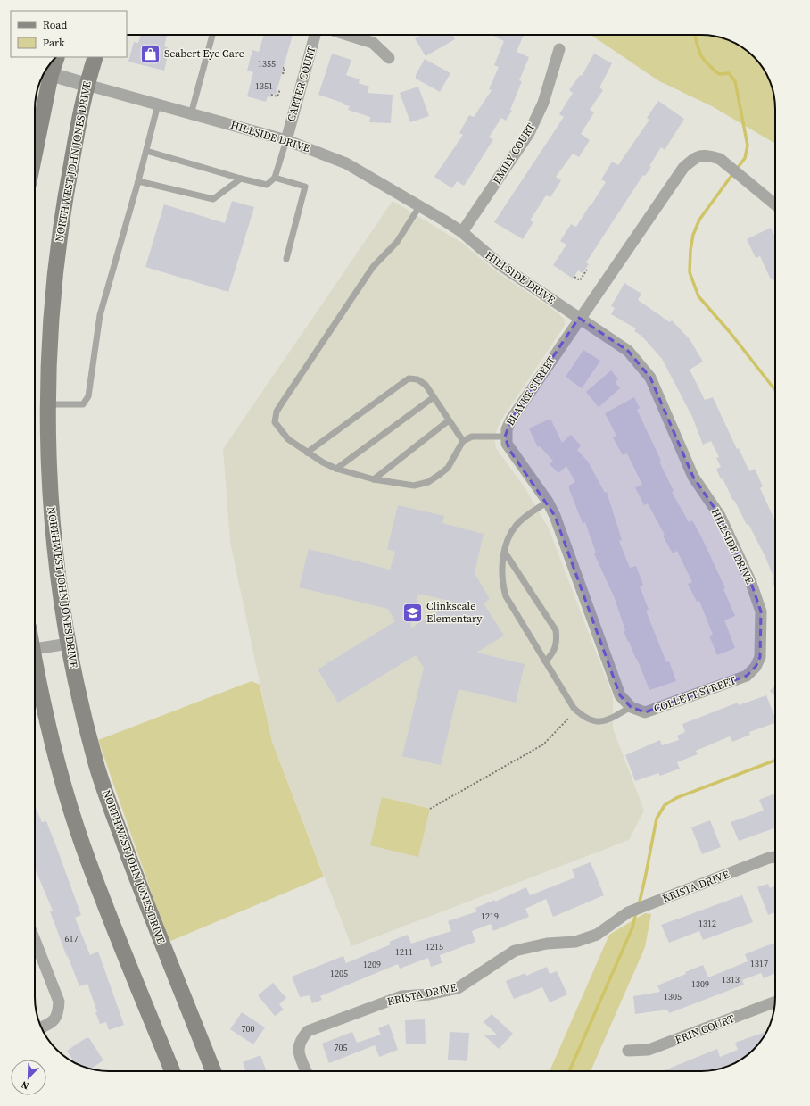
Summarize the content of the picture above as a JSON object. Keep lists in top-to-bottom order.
{
  "streets": {
    "main road": ["NORTHWEST JOHN JONES DRIVE"],
    "street": [
      "CARTER COURT",
      "HILLSIDE DRIVE",
      "EMILY COURT",
      "BLAYKE STREET",
      "COLLETT STREET",
      "KRISTA DRIVE",
      "ERIN COURT"
    ]
  },
  "crossings": [
    ["CARTER COURT", "HILLSIDE DRIVE"],
    ["HILLSIDE DRIVE", "EMILY COURT"],
    ["HILLSIDE DRIVE", "NORTHWEST JOHN JONES DRIVE"],
    ["HILLSIDE DRIVE", "BLAYKE STREET"],
    ["HILLSIDE DRIVE", "COLLETT STREET"],
    ["BLAYKE STREET", "COLLETT STREET"]
  ],
  "places": {
    "shop": ["Seabert Eye Care"],
    "school or university": ["Clinkscale Elementary"]
  },
  "house_numbers": [
    "1355",
    "1351",
    "1219",
    "1312",
    "617",
    "1215",
    "1211",
    "1317",
    "1209",
    "1205",
    "1313",
    "1309",
    "1305",
    "700",
    "705"
  ],
  "legend": ["Road", "Park"],
  "north": "bottom left"
}
